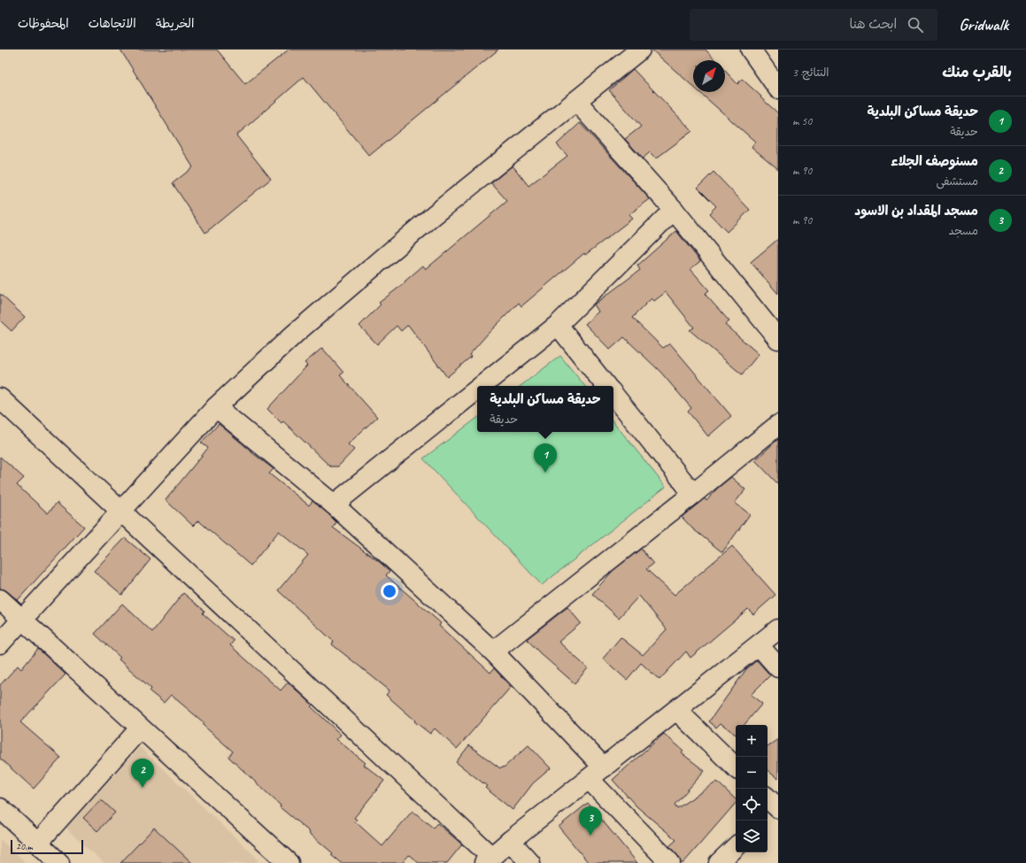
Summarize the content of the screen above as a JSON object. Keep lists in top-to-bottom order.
{
  "scale_bar": "20 m",
  "north": "top right",
  "page": {
    "header": "Gridwalk",
    "search": "ابحث هنا",
    "nav": ["الخريطة", "الاتجاهات", "المحفوظات"],
    "heading": ["بالقرب منك", "النتائج: 3"],
    "list": [
      {
        "mark": "1",
        "name": "حديقة مساكن البلدية",
        "note": "حديقة",
        "value": "50 m"
      },
      {
        "mark": "2",
        "name": "مسنوصف الجلاء",
        "note": "مستشفى",
        "value": "90 m"
      },
      {
        "mark": "3",
        "name": "مسجد المقداد بن الاسود",
        "note": "مسجد",
        "value": "90 m"
      }
    ],
    "popup": ["حديقة مساكن البلدية", "حديقة"],
    "pins": ["1", "2", "3"],
    "map_buttons": ["+", "−"],
    "scale": "20 m"
  }
}
